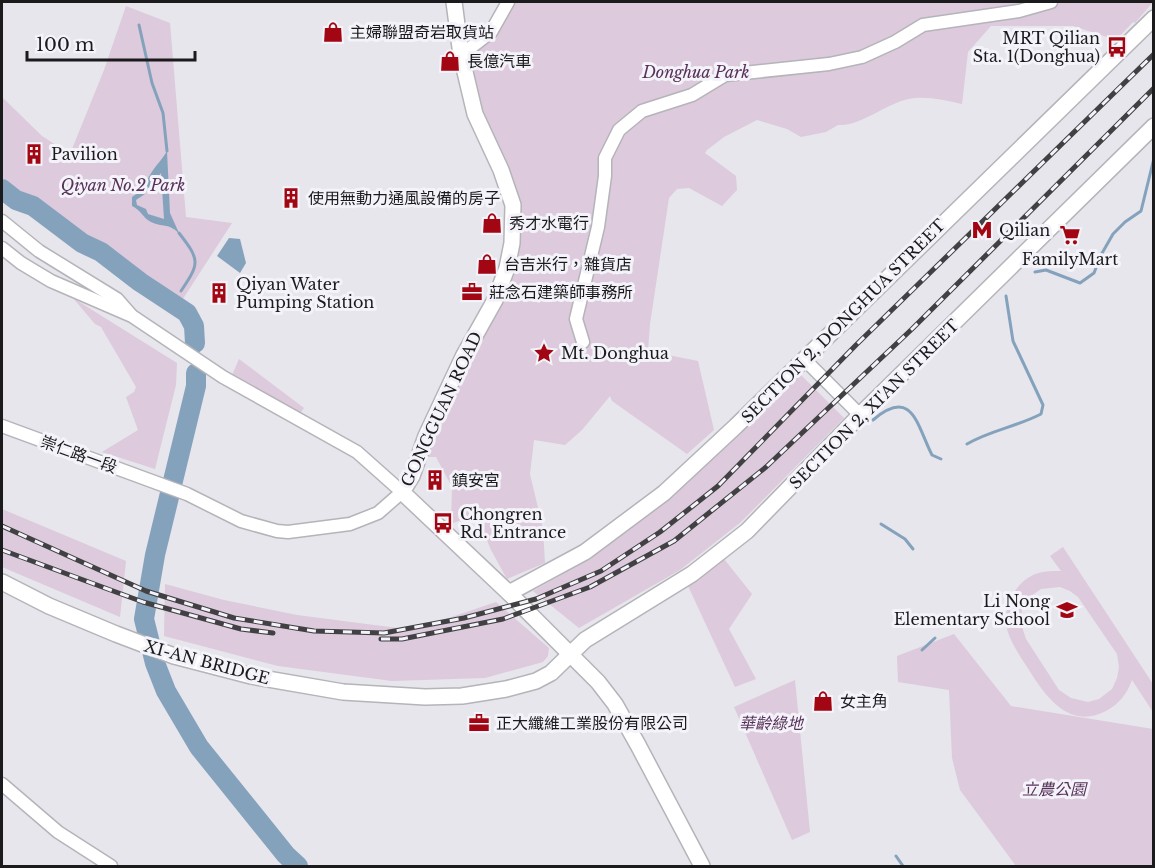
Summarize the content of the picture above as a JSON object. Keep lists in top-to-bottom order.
{
  "streets": {
    "street": [
      "SECTION 2, DONGHUA STREET",
      "SECTION 2, XI'AN STREET",
      "GONGGUAN ROAD",
      "崇仁路一段",
      "XI-AN BRIDGE"
    ]
  },
  "crossings": [
    ["SECTION 2, DONGHUA STREET", "GONGGUAN ROAD"],
    ["SECTION 2, XI'AN STREET", "GONGGUAN ROAD"],
    ["SECTION 2, XI'AN STREET", "XI-AN BRIDGE"],
    ["GONGGUAN ROAD", "崇仁路一段"]
  ],
  "parks": [
    "Donghua Park",
    "Qiyan No.2 Park",
    "華齡綠地",
    "立農公園"
  ],
  "places": {
    "shop": [
      "主婦聯盟奇岩取貨站",
      "長億汽車",
      "秀才水電行",
      "台吉米行，雜貨店",
      "女主角"
    ],
    "bus stop": ["MRT Qilian Sta. 1(Donghua)", "Chongren Rd. Entrance"],
    "building": [
      "Pavilion",
      "使用無動力通風設備的房子",
      "Qiyan Water Pumping Station",
      "鎮安宮"
    ],
    "metro station": ["Qilian"],
    "supermarket": ["FamilyMart"],
    "office": ["莊念石建築師事務所", "正大纖維工業股份有限公司"],
    "place": ["Mt. Donghua"],
    "school or university": ["Li Nong Elementary School"]
  },
  "scale_bar": "100 m"
}
